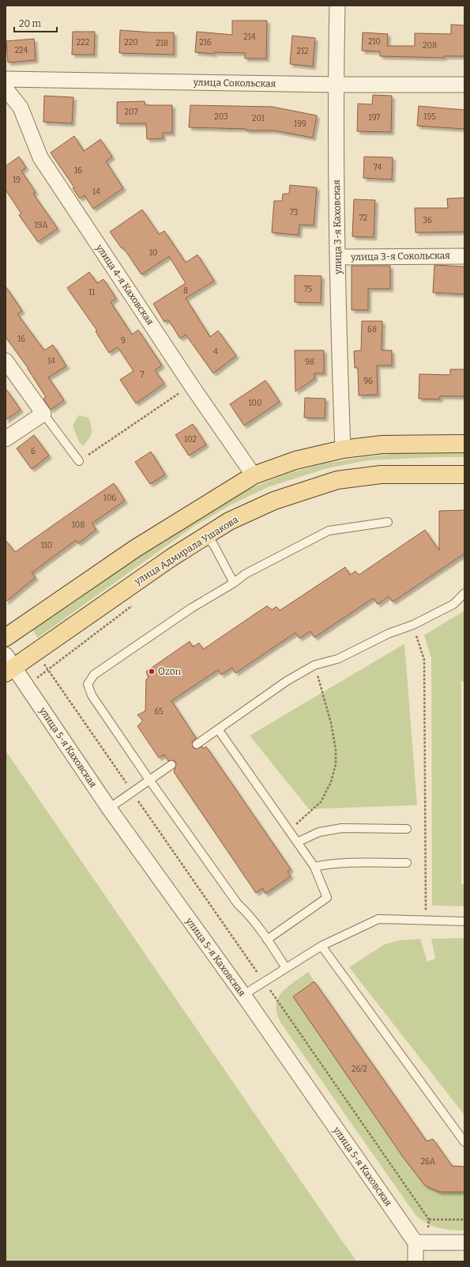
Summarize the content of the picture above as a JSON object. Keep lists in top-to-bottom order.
{
  "streets": {
    "main road": ["улица Адмирала Ушакова"],
    "street": [
      "улица Сокольская",
      "улица 3-я Каховская",
      "улица 3-я Сокольская",
      "улица 4-я Каховская",
      "улица 5-я Каховская"
    ]
  },
  "crossings": [
    ["улица Сокольская", "улица 3-я Каховская"],
    ["улица 3-я Каховская", "улица 3-я Сокольская"],
    ["улица Адмирала Ушакова", "улица 5-я Каховская"]
  ],
  "places": ["Ozon"],
  "house_numbers": [
    "214",
    "210",
    "222",
    "220",
    "216",
    "218",
    "208",
    "224",
    "212",
    "207",
    "203",
    "195",
    "197",
    "201",
    "199",
    "74",
    "16",
    "19",
    "14",
    "73",
    "72",
    "36",
    "19А",
    "10",
    "75",
    "8",
    "11",
    "68",
    "16",
    "9",
    "4",
    "14",
    "98",
    "7",
    "96",
    "100",
    "102",
    "6",
    "106",
    "108",
    "110",
    "65",
    "26/2",
    "26А"
  ],
  "scale_bar": "20 m"
}
